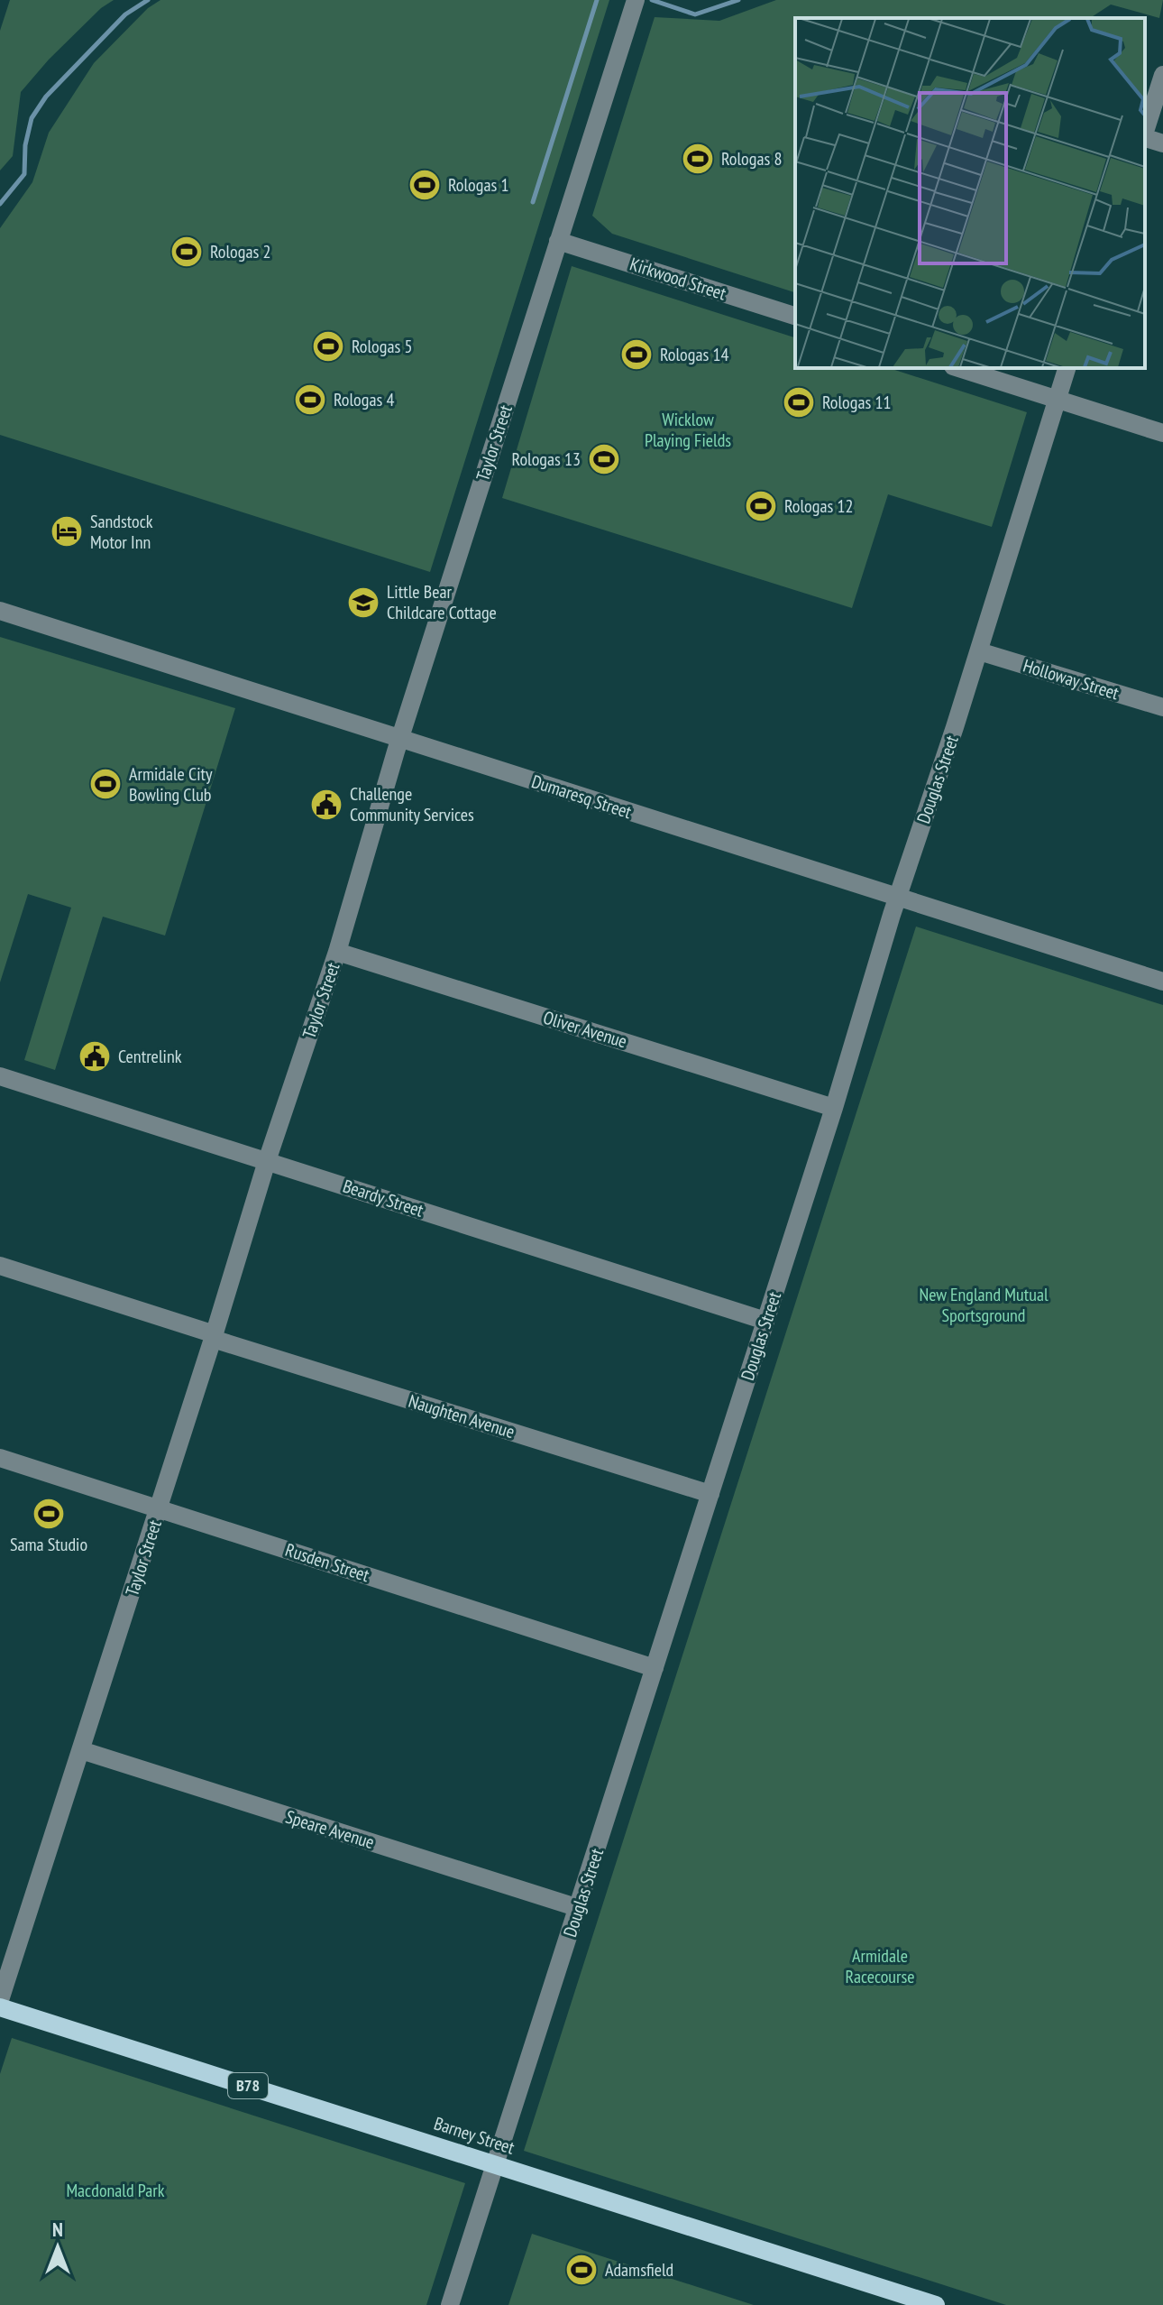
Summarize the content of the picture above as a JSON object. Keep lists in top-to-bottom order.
{
  "streets": {
    "main road": ["B78", "Barney Street"],
    "street": [
      "Kirkwood Street",
      "Taylor Street",
      "Holloway Street",
      "Douglas Street",
      "Dumaresq Street",
      "Oliver Avenue",
      "Beardy Street",
      "Naughten Avenue",
      "Rusden Street",
      "Speare Avenue"
    ]
  },
  "crossings": [
    ["Kirkwood Street", "Taylor Street"],
    ["Taylor Street", "Dumaresq Street"],
    ["Taylor Street", "Oliver Avenue"],
    ["Taylor Street", "Beardy Street"],
    ["Taylor Street", "Naughten Avenue"],
    ["Taylor Street", "Rusden Street"],
    ["Taylor Street", "Speare Avenue"],
    ["Holloway Street", "Douglas Street"],
    ["Douglas Street", "Dumaresq Street"],
    ["Douglas Street", "Oliver Avenue"],
    ["Douglas Street", "Beardy Street"],
    ["Douglas Street", "Naughten Avenue"],
    ["Douglas Street", "Rusden Street"],
    ["Douglas Street", "Speare Avenue"],
    ["Douglas Street", "Barney Street"]
  ],
  "parks": [
    "Wicklow Playing Fields",
    "New England Mutual Sportsground",
    "Armidale Racecourse",
    "Macdonald Park"
  ],
  "places": {
    "sports": [
      "Rologas 8",
      "Rologas 1",
      "Rologas 2",
      "Rologas 5",
      "Rologas 14",
      "Rologas 4",
      "Rologas 11",
      "Rologas 13",
      "Rologas 12",
      "Armidale City Bowling Club",
      "Sama Studio",
      "Adamsfield"
    ],
    "hotel": ["Sandstock Motor Inn"],
    "school or university": ["Little Bear Childcare Cottage"],
    "public building": ["Challenge Community Services", "Centrelink"]
  },
  "north": "top"
}
